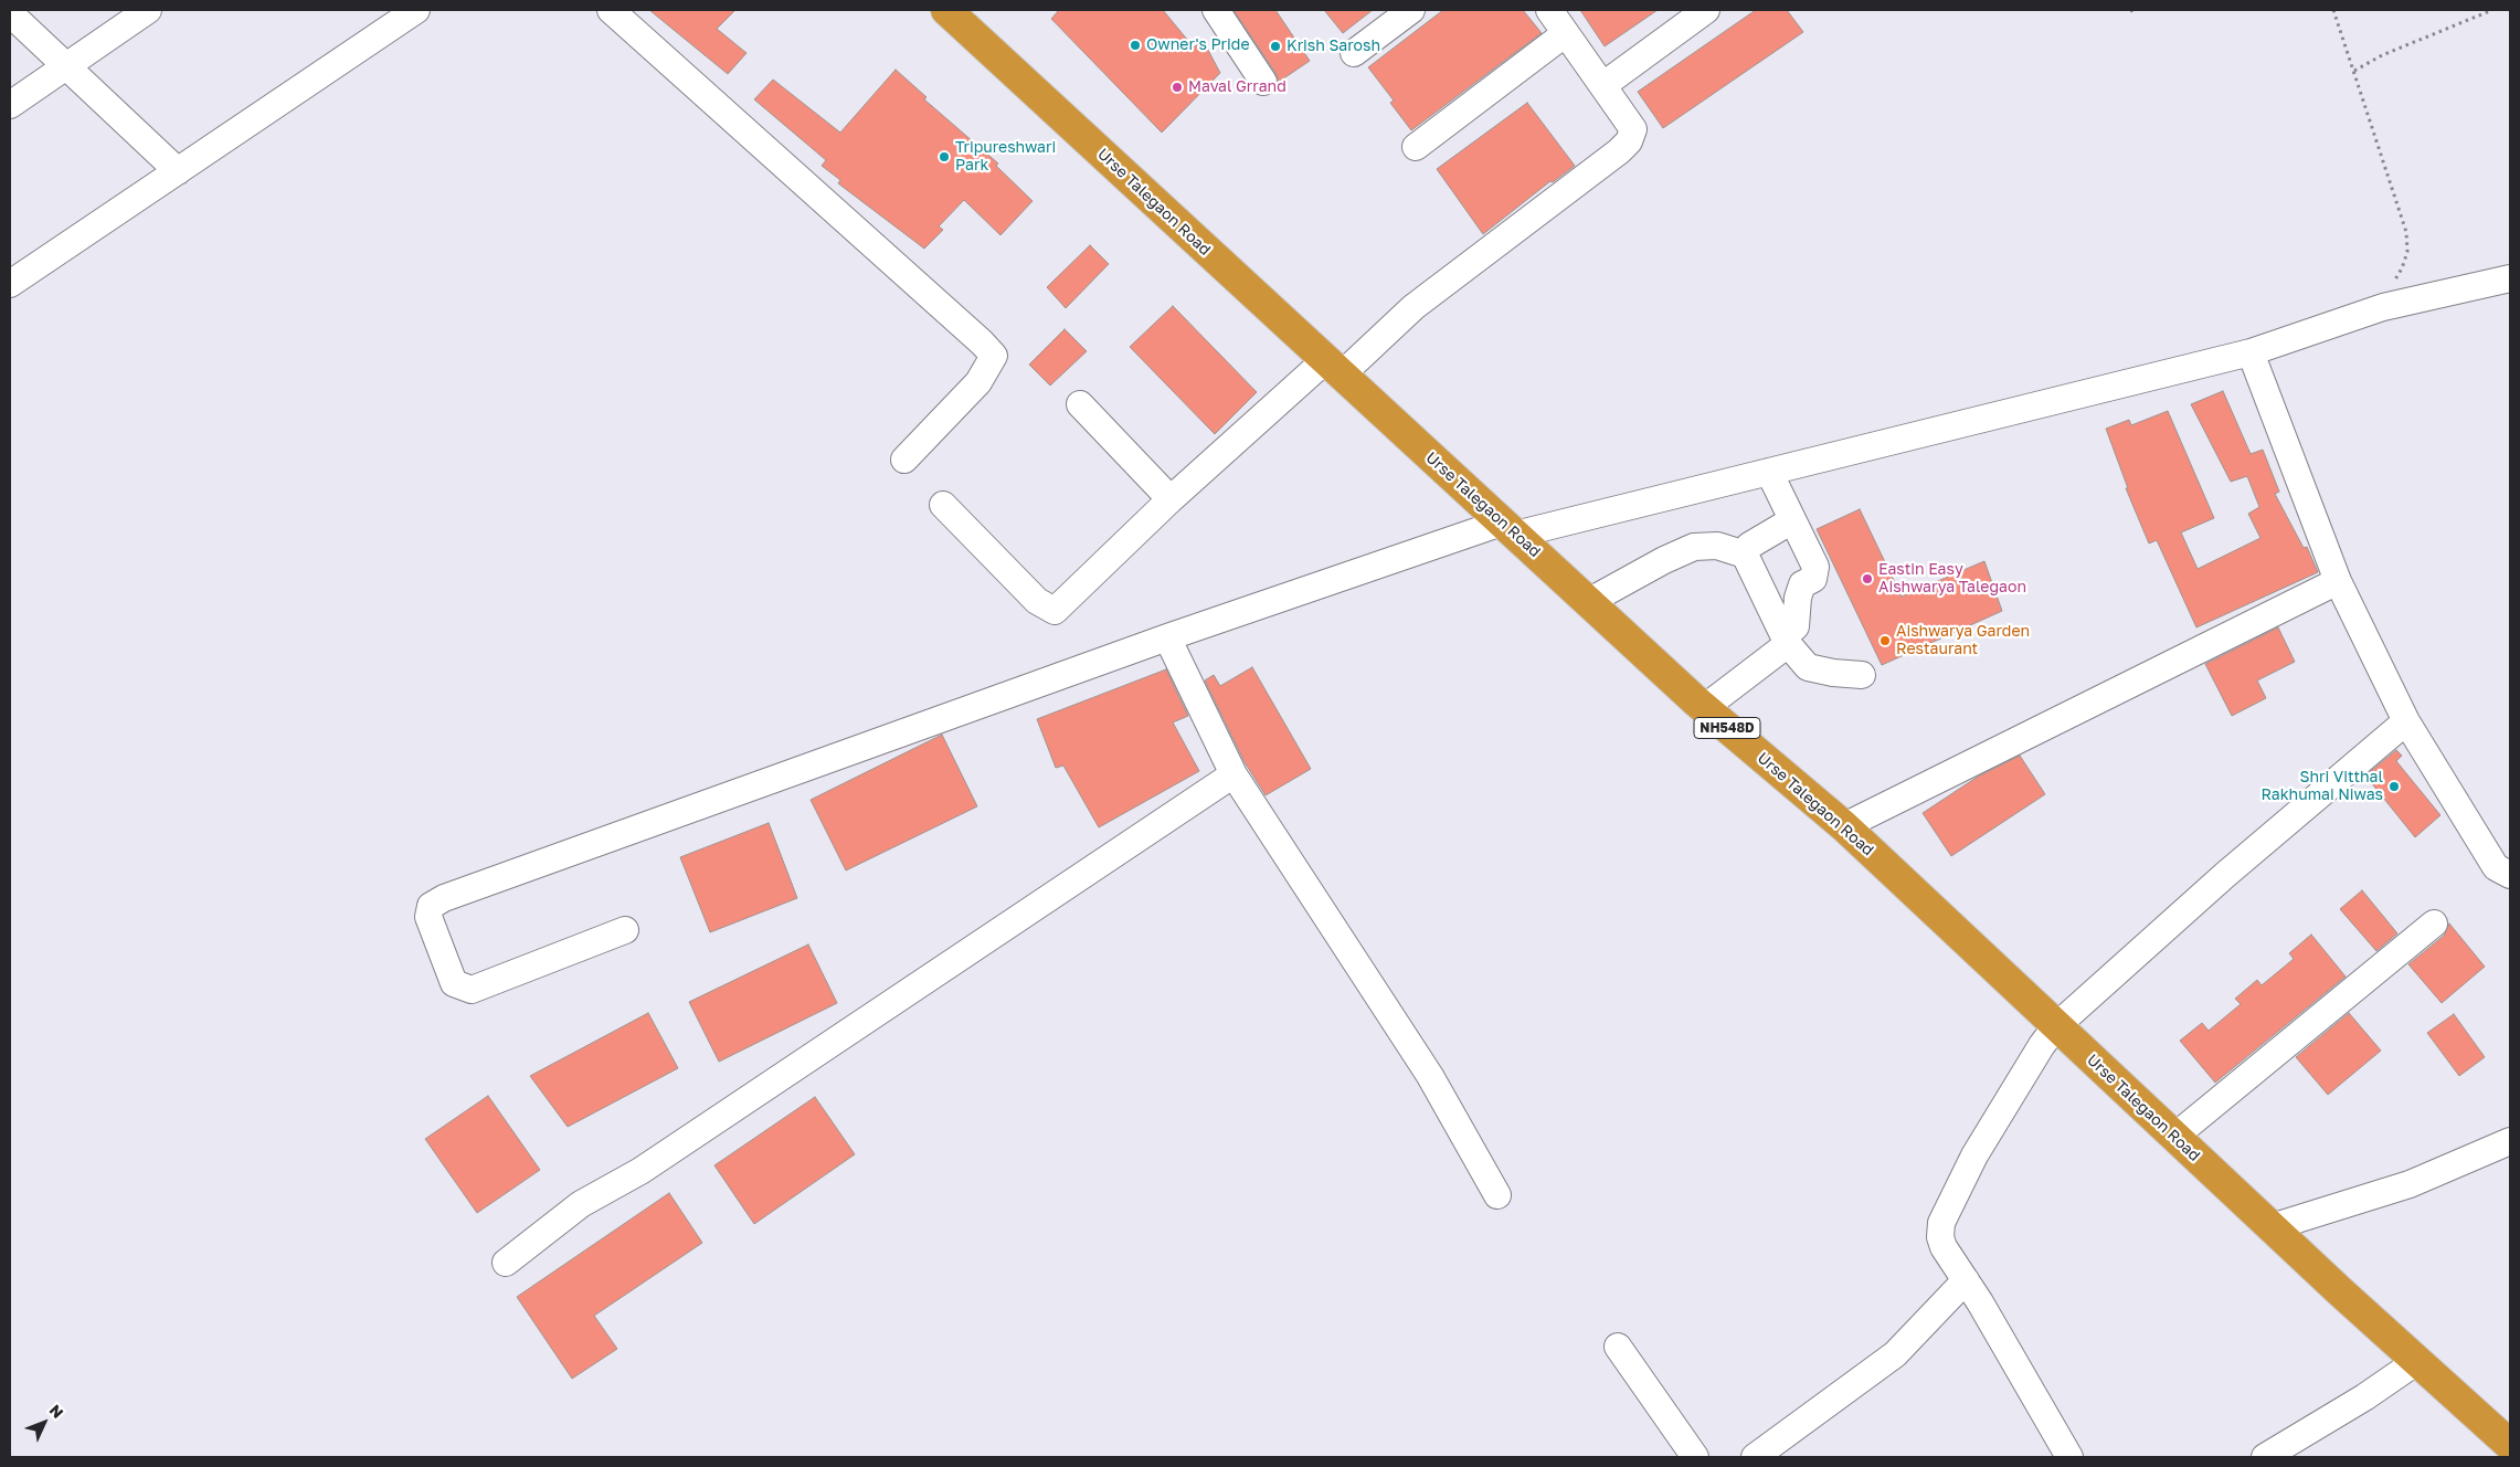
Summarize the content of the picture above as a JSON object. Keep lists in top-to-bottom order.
{
  "streets": {
    "highway": ["Urse Talegaon Road", "NH548D"]
  },
  "places": [
    "Owner's Pride",
    "Krish Sarosh",
    "Maval Grrand",
    "Tripureshwari Park",
    "Eastin Easy Aishwarya Talegaon",
    "Aishwarya Garden Restaurant",
    "Shri Vitthal Rakhumai Niwas"
  ],
  "north": "top right"
}
